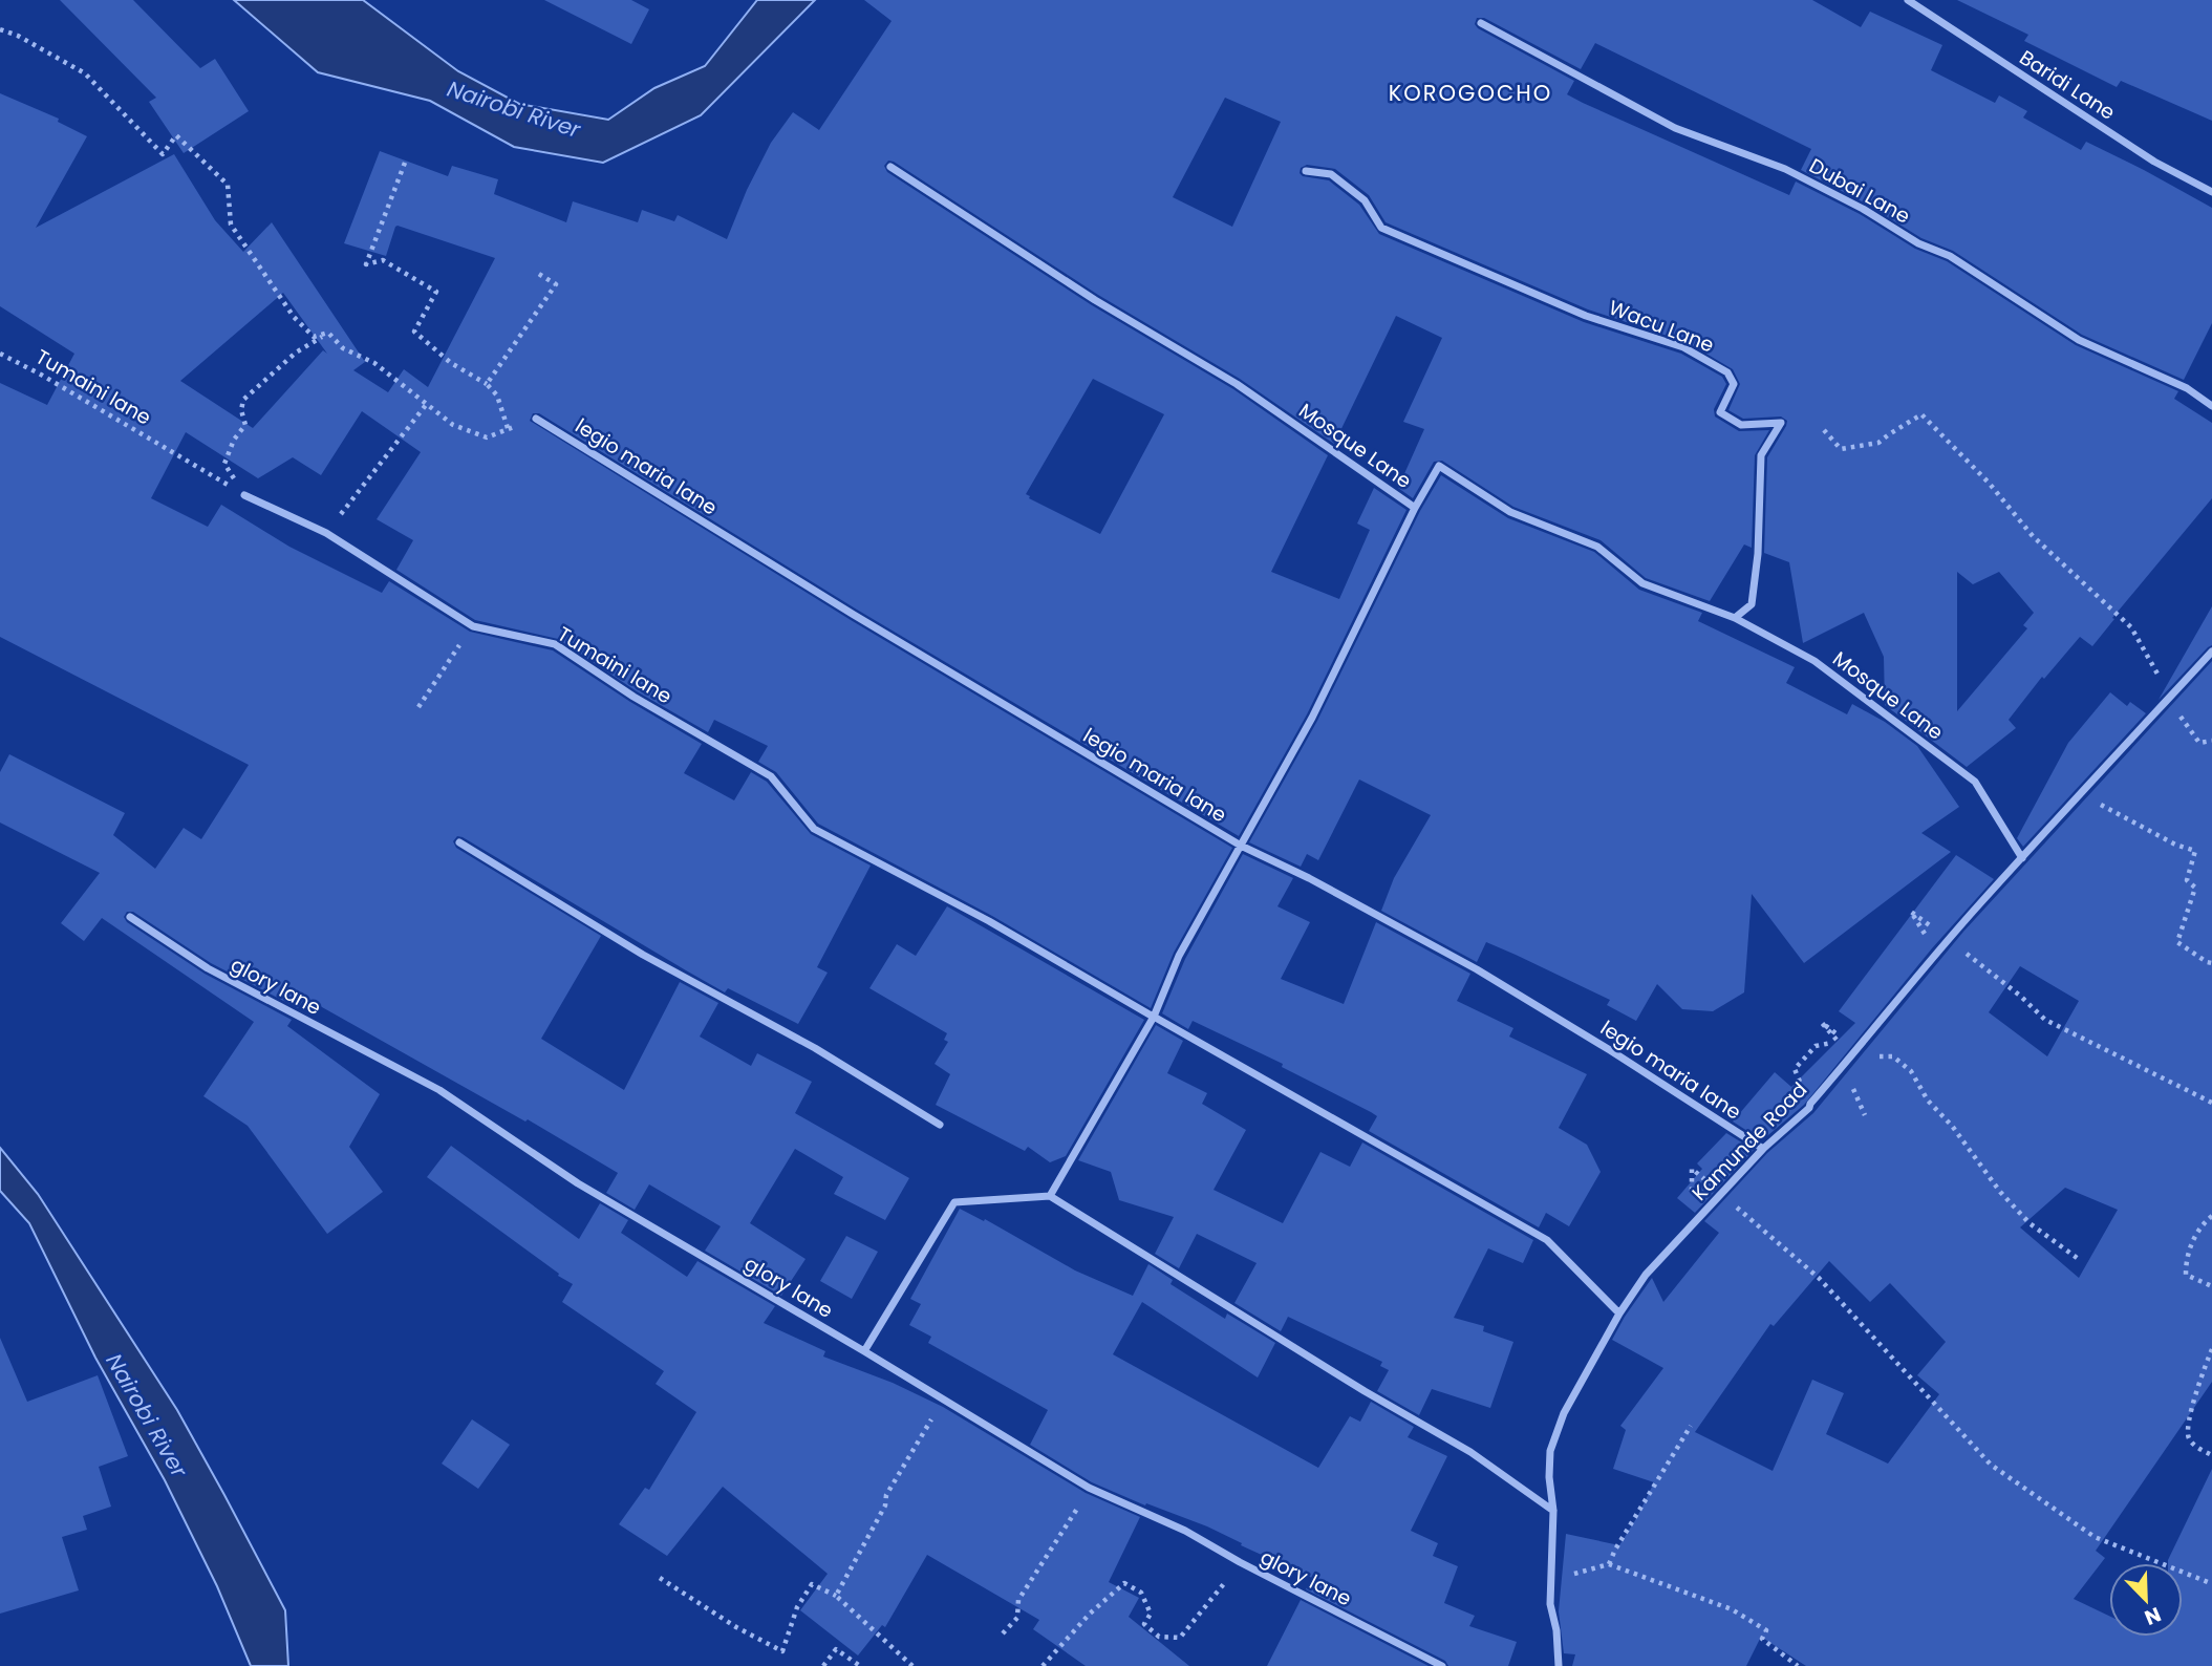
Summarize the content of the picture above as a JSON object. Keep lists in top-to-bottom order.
{
  "streets": {
    "street": [
      "Baridi Lane",
      "Dubai Lane",
      "Wacu Lane",
      "Tumaini lane",
      "Mosque Lane",
      "legio maria lane",
      "glory lane",
      "Kamunde Road"
    ]
  },
  "crossings": [
    ["Wacu Lane", "Mosque Lane"],
    ["Tumaini lane", "Kamunde Road"],
    ["Mosque Lane", "Kamunde Road"],
    ["legio maria lane", "Kamunde Road"]
  ],
  "districts": ["KOROGOCHO"],
  "water": ["Nairobi River"],
  "north": "bottom right"
}
